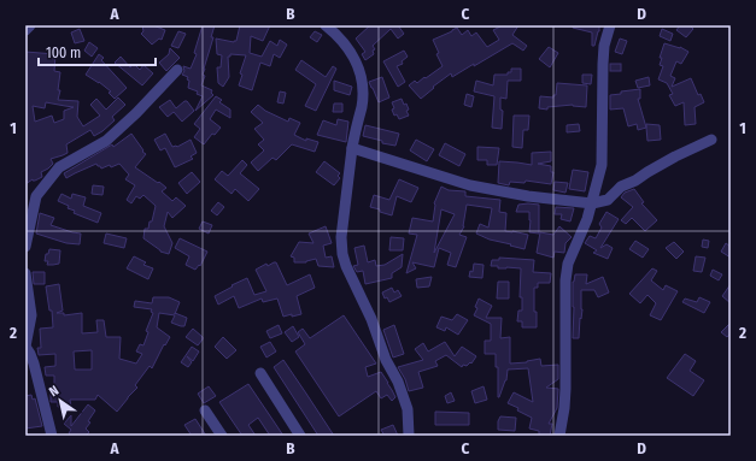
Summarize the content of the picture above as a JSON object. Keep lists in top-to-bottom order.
{
  "scale_bar": "100 m",
  "north": "top left",
  "grid": {
    "columns": [
      "A",
      "B",
      "C",
      "D"
    ],
    "rows": ["1", "2"]
  }
}
